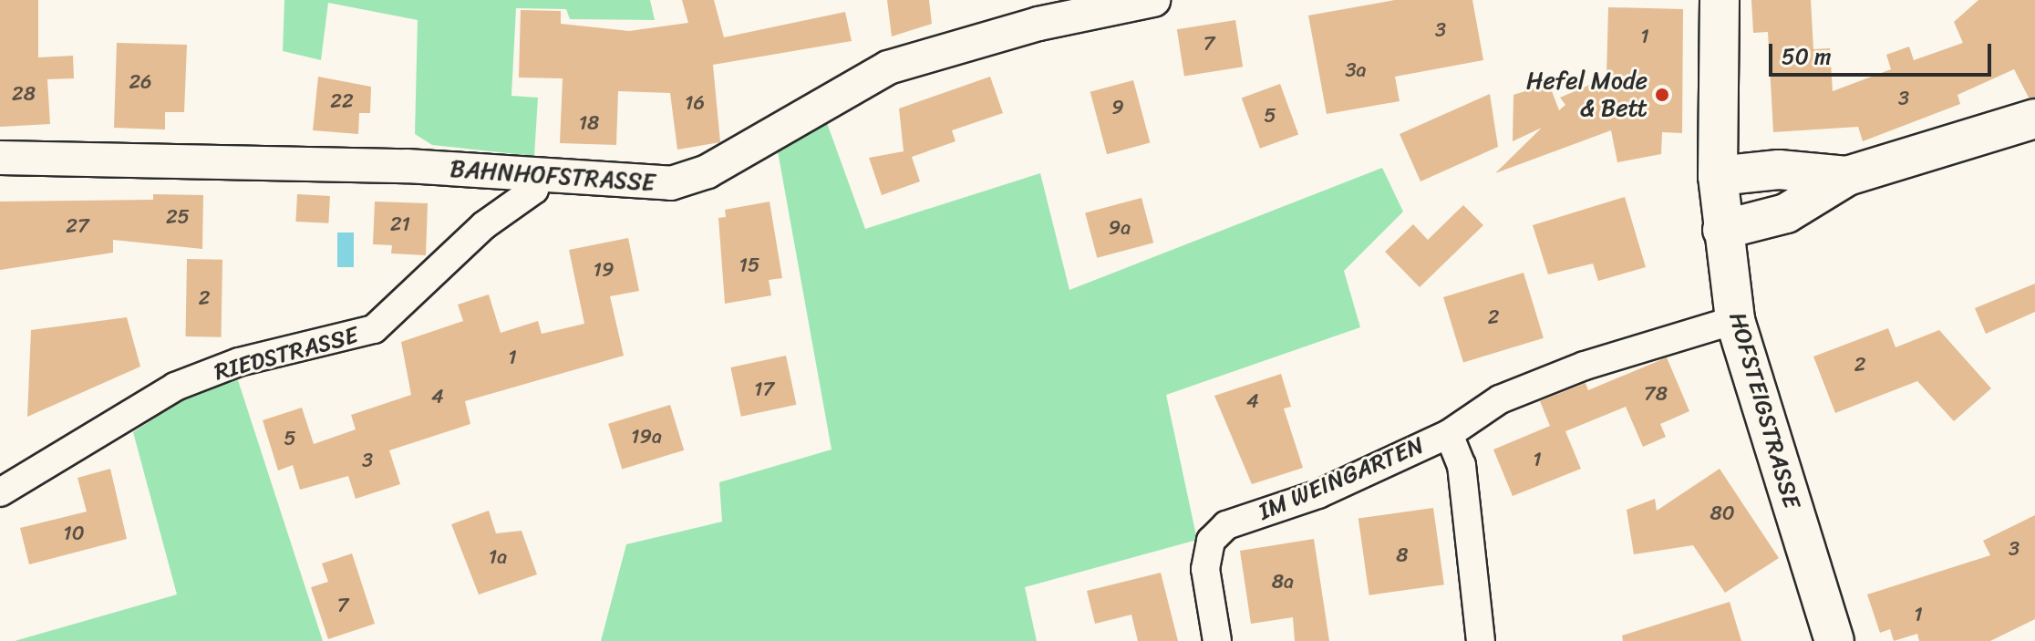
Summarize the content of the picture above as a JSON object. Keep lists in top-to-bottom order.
{
  "streets": {
    "main road": ["HOFSTEIGSTRASSE"],
    "street": ["BAHNHOFSTRASSE", "RIEDSTRASSE", "IM WEINGARTEN"]
  },
  "crossings": [
    ["BAHNHOFSTRASSE", "RIEDSTRASSE"],
    ["HOFSTEIGSTRASSE", "IM WEINGARTEN"]
  ],
  "places": ["Hefel Mode & Bett"],
  "house_numbers": [
    "3",
    "1",
    "7",
    "3a",
    "26",
    "28",
    "3",
    "22",
    "16",
    "9",
    "5",
    "18",
    "25",
    "21",
    "27",
    "9a",
    "15",
    "19",
    "2",
    "2",
    "1",
    "2",
    "17",
    "78",
    "4",
    "4",
    "19a",
    "5",
    "1",
    "3",
    "80",
    "10",
    "3",
    "8",
    "1a",
    "8a",
    "7",
    "1"
  ],
  "scale_bar": "50 m"
}
